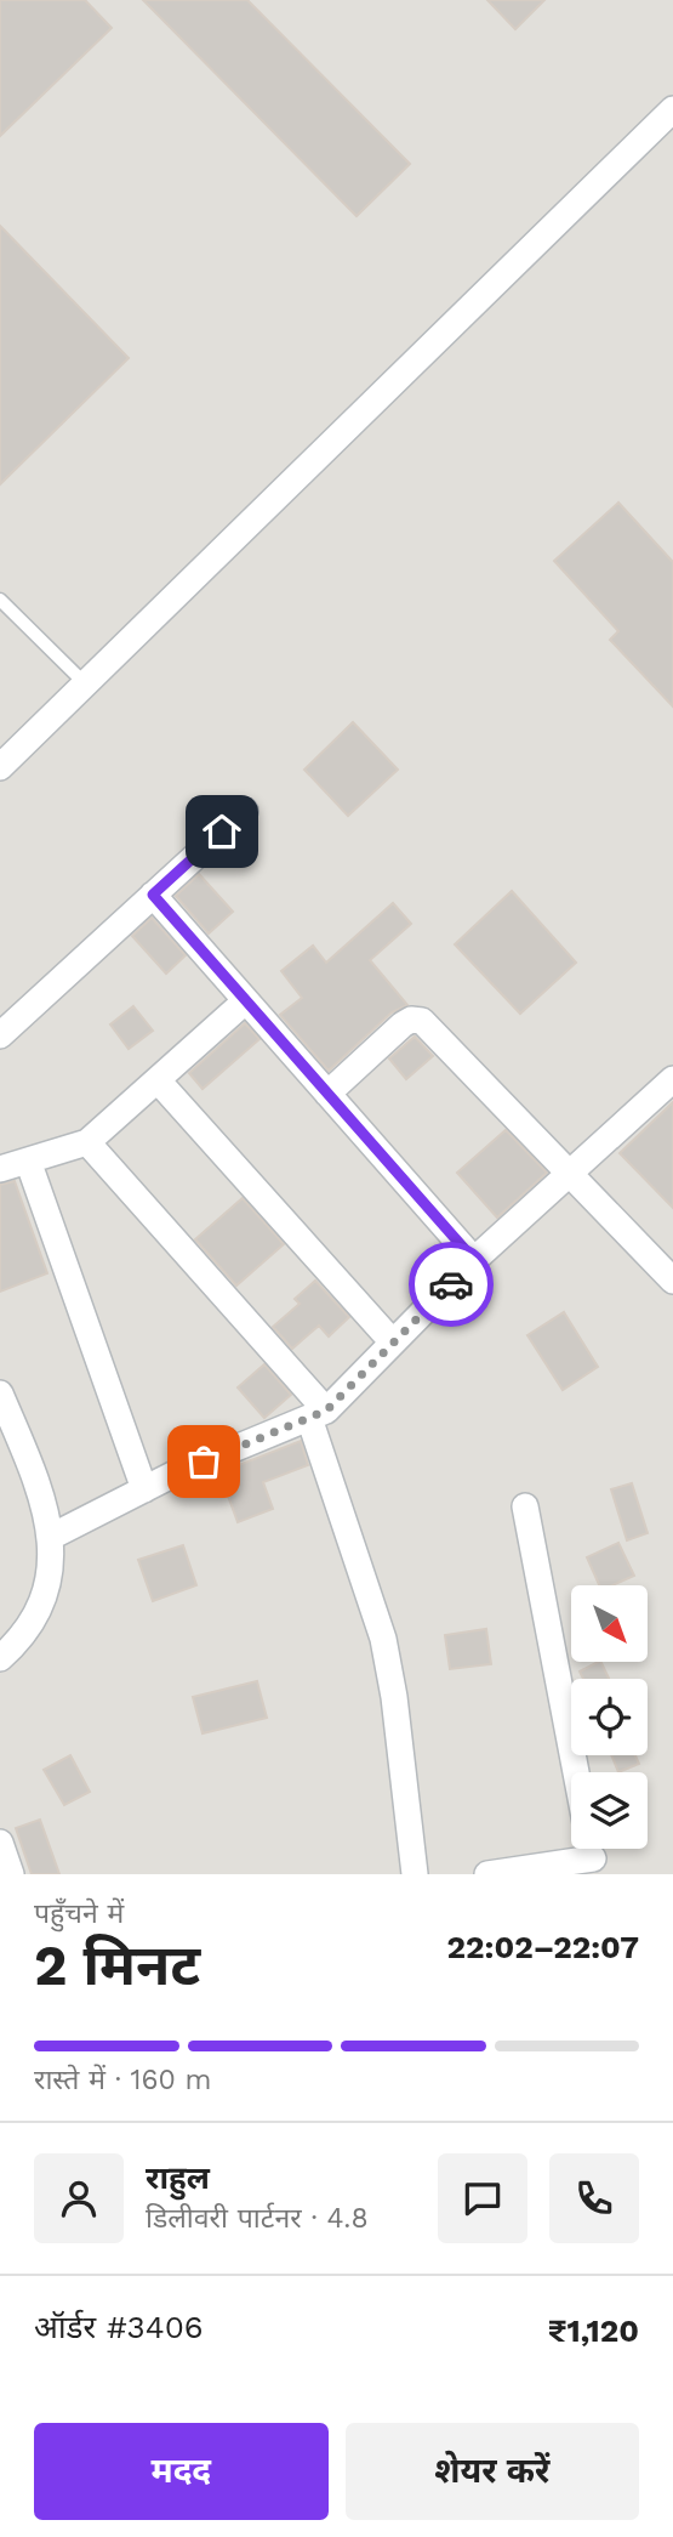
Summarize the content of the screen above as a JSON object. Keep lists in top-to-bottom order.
{
  "north": "bottom right",
  "page": {
    "heading": ["2 मिनट", "पहुँचने में", "22:02–22:07"],
    "panel": [
      "राहुल",
      "डिलीवरी पार्टनर · 4.8",
      "ऑर्डर #3406",
      "₹1,120"
    ],
    "bar": "रास्ते में · 160 m",
    "buttons": ["मदद", "शेयर करें"]
  }
}
